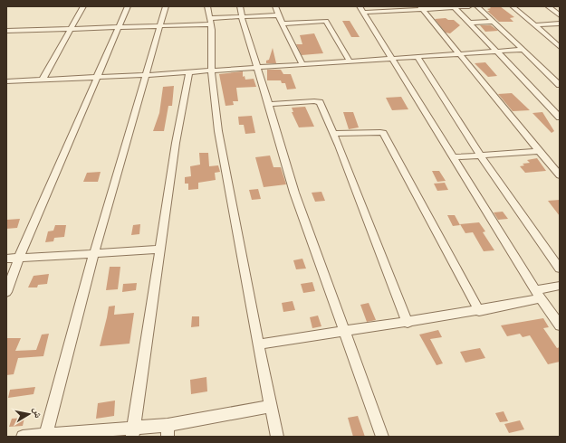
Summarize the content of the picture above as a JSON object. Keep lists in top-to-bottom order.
{
  "north": "right"
}
